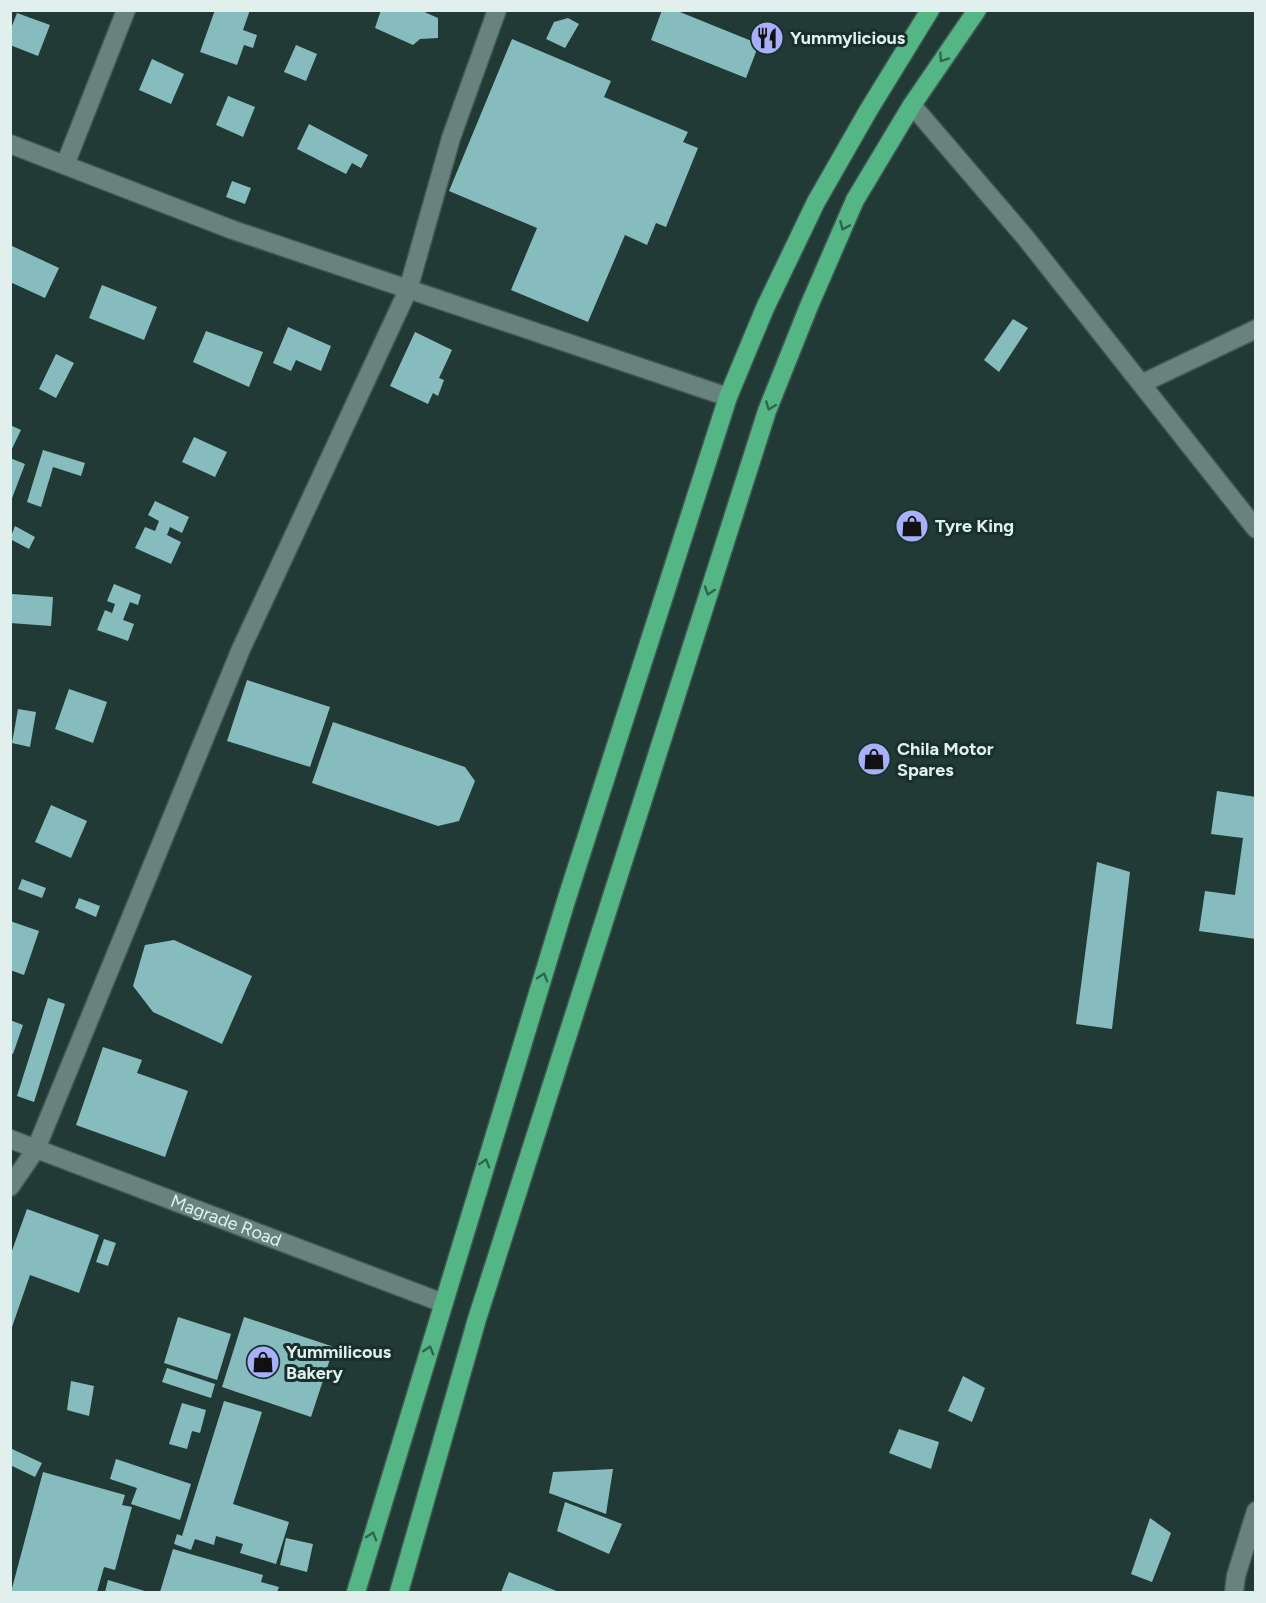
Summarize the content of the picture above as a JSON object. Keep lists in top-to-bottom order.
{
  "streets": {
    "street": ["Magrade Road"]
  },
  "places": {
    "restaurant": ["Yummylicious"],
    "shop": ["Tyre King", "Chila Motor Spares", "Yummilicous Bakery"]
  }
}
